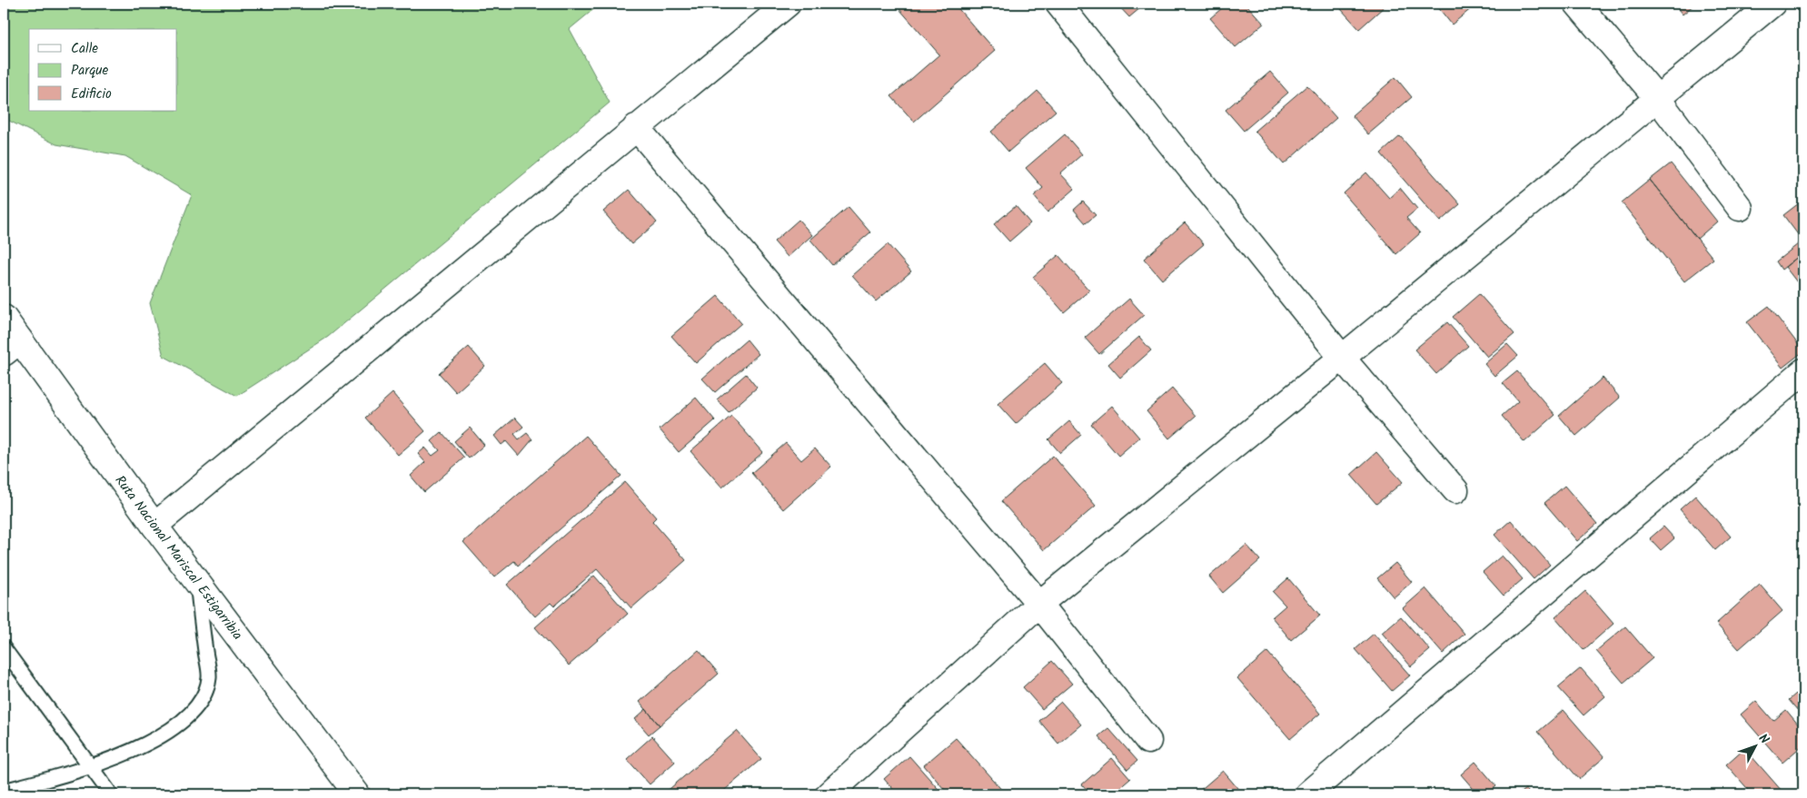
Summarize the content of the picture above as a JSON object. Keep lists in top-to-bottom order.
{
  "streets": {
    "street": ["Ruta Nacional Mariscal Estigarribia"]
  },
  "legend": ["Calle", "Parque", "Edificio"],
  "north": "top right"
}
